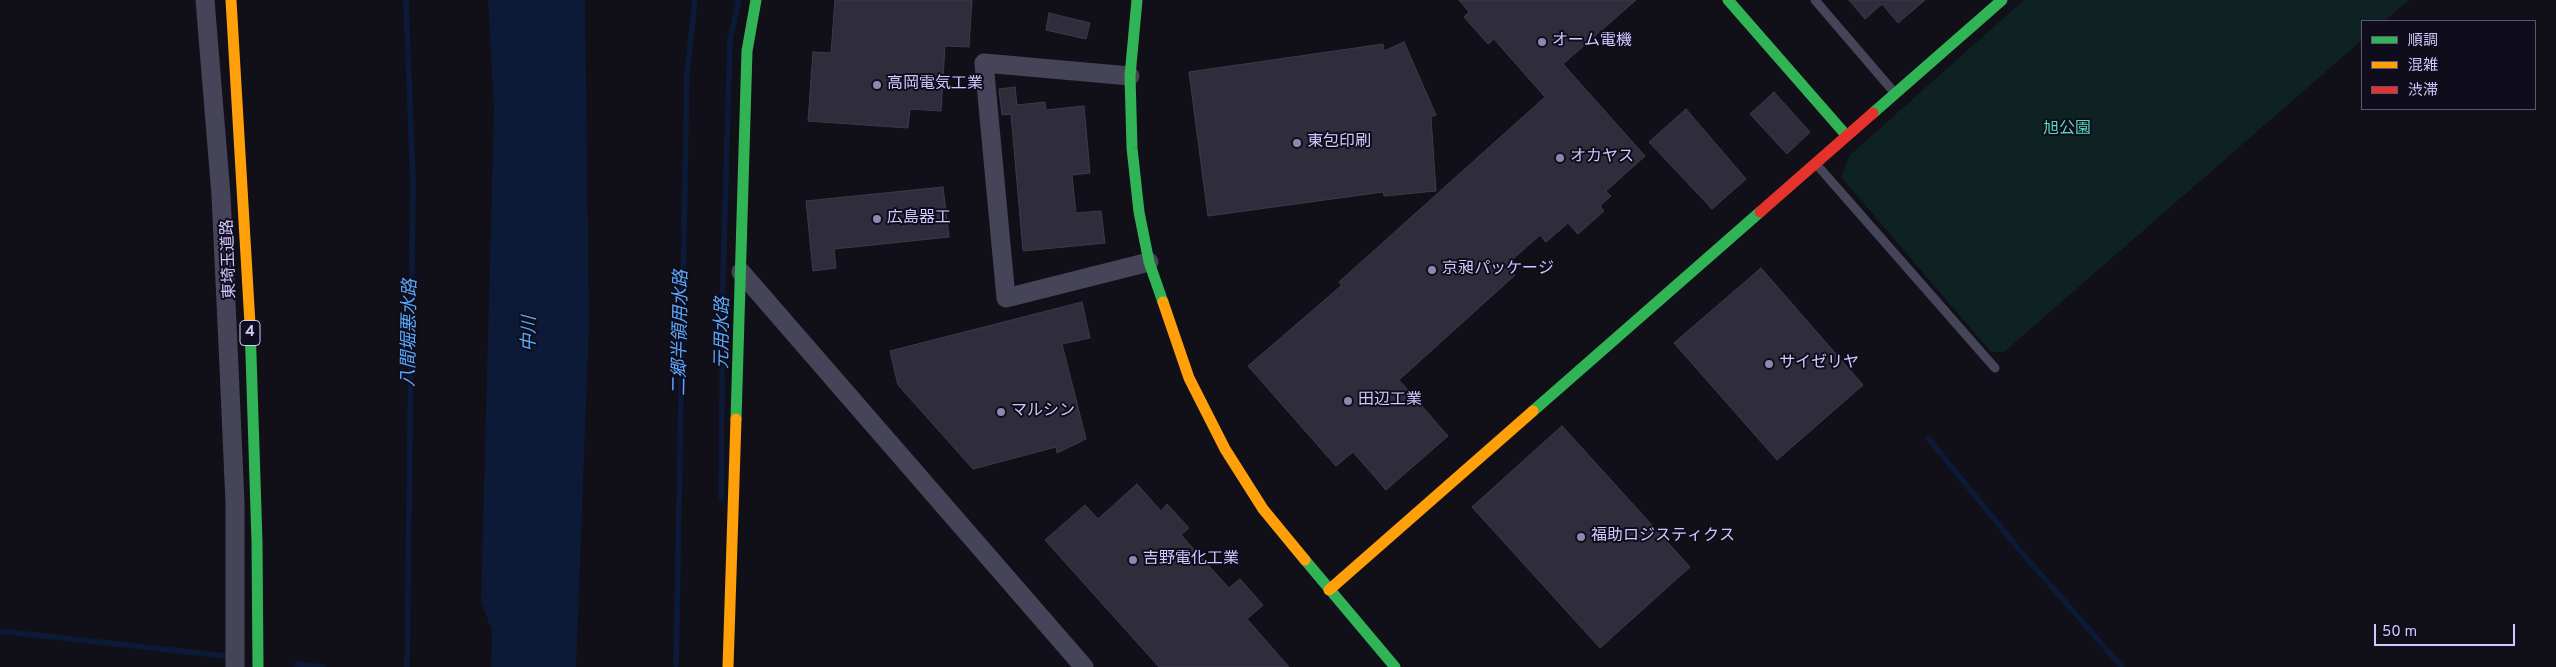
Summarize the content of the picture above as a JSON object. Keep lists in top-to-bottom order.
{
  "streets": {
    "main road": ["東埼玉道路", "4"]
  },
  "water": [
    "八間堀悪水路",
    "二郷半領用水路",
    "元用水路",
    "中川"
  ],
  "parks": ["旭公園"],
  "places": [
    "オーム電機",
    "高岡電気工業",
    "東包印刷",
    "オカヤス",
    "広島器工",
    "京昶パッケージ",
    "サイゼリヤ",
    "田辺工業",
    "マルシン",
    "福助ロジスティクス",
    "吉野電化工業"
  ],
  "legend": ["順調", "混雑", "渋滞"],
  "scale_bar": "50 m"
}
